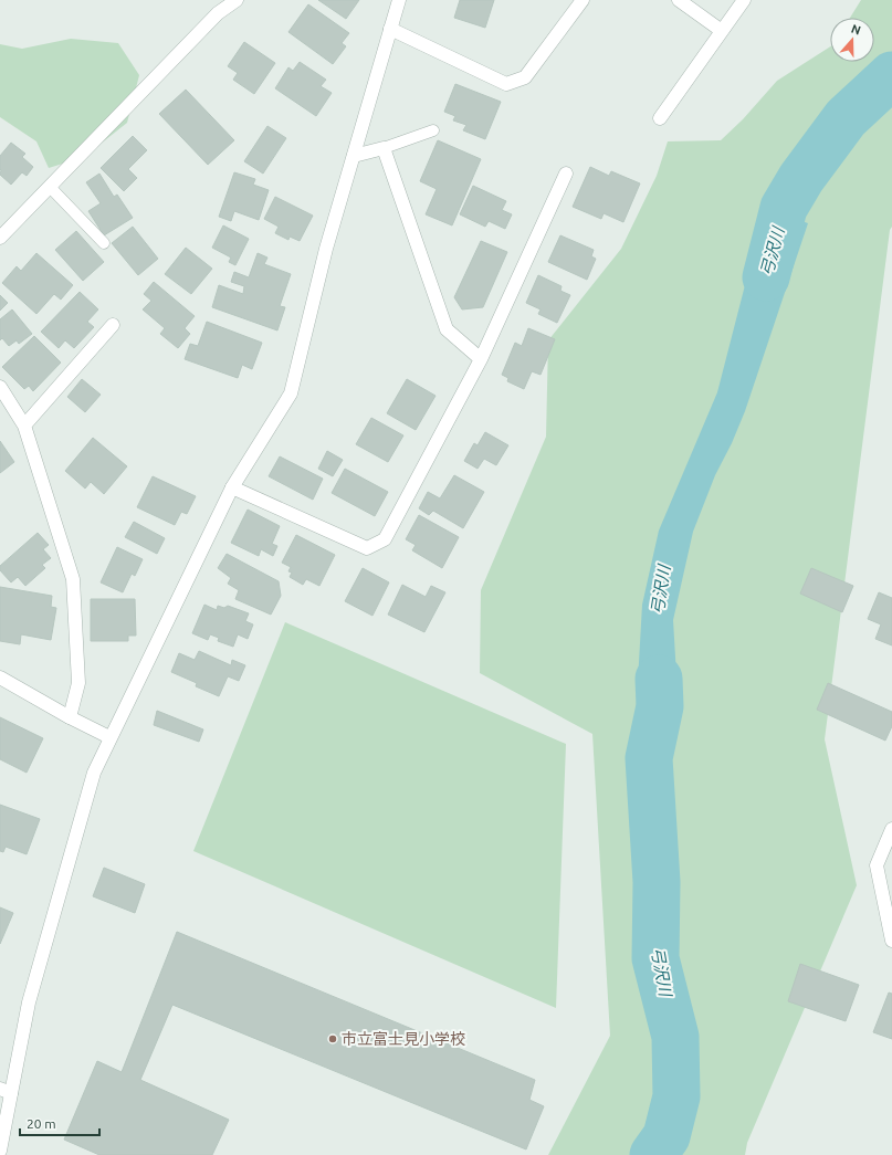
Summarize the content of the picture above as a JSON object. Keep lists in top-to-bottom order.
{
  "water": ["弓沢川"],
  "places": ["市立富士見小学校"],
  "scale_bar": "20 m",
  "north": "top"
}
